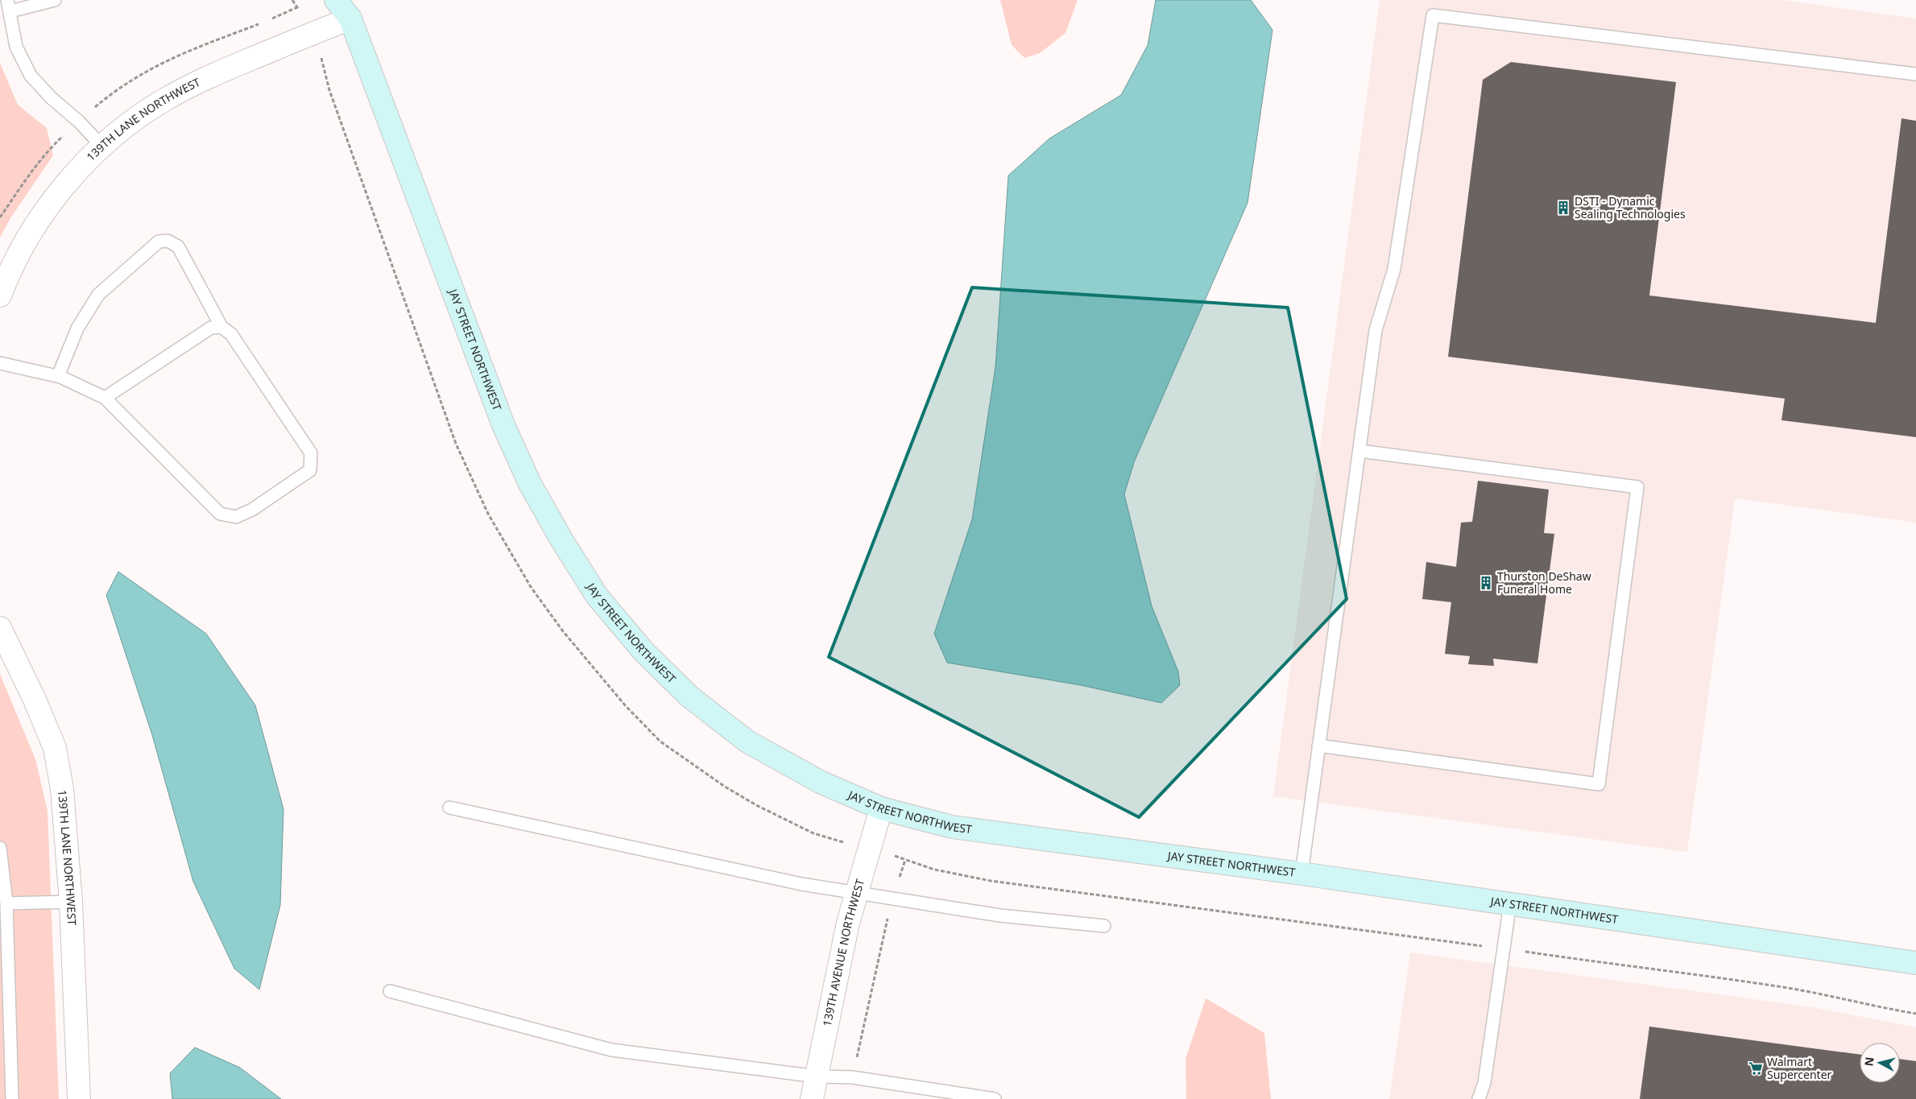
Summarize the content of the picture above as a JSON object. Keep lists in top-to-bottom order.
{
  "streets": {
    "street": ["139TH LANE NORTHWEST", "JAY STREET NORTHWEST", "139TH AVENUE NORTHWEST"]
  },
  "crossings": [
    ["139TH LANE NORTHWEST", "JAY STREET NORTHWEST"],
    ["JAY STREET NORTHWEST", "139TH AVENUE NORTHWEST"]
  ],
  "places": {
    "building": ["DSTI - Dynamic Sealing Technologies", "Thurston DeShaw Funeral Home"],
    "supermarket": ["Walmart Supercenter"]
  },
  "north": "left"
}
